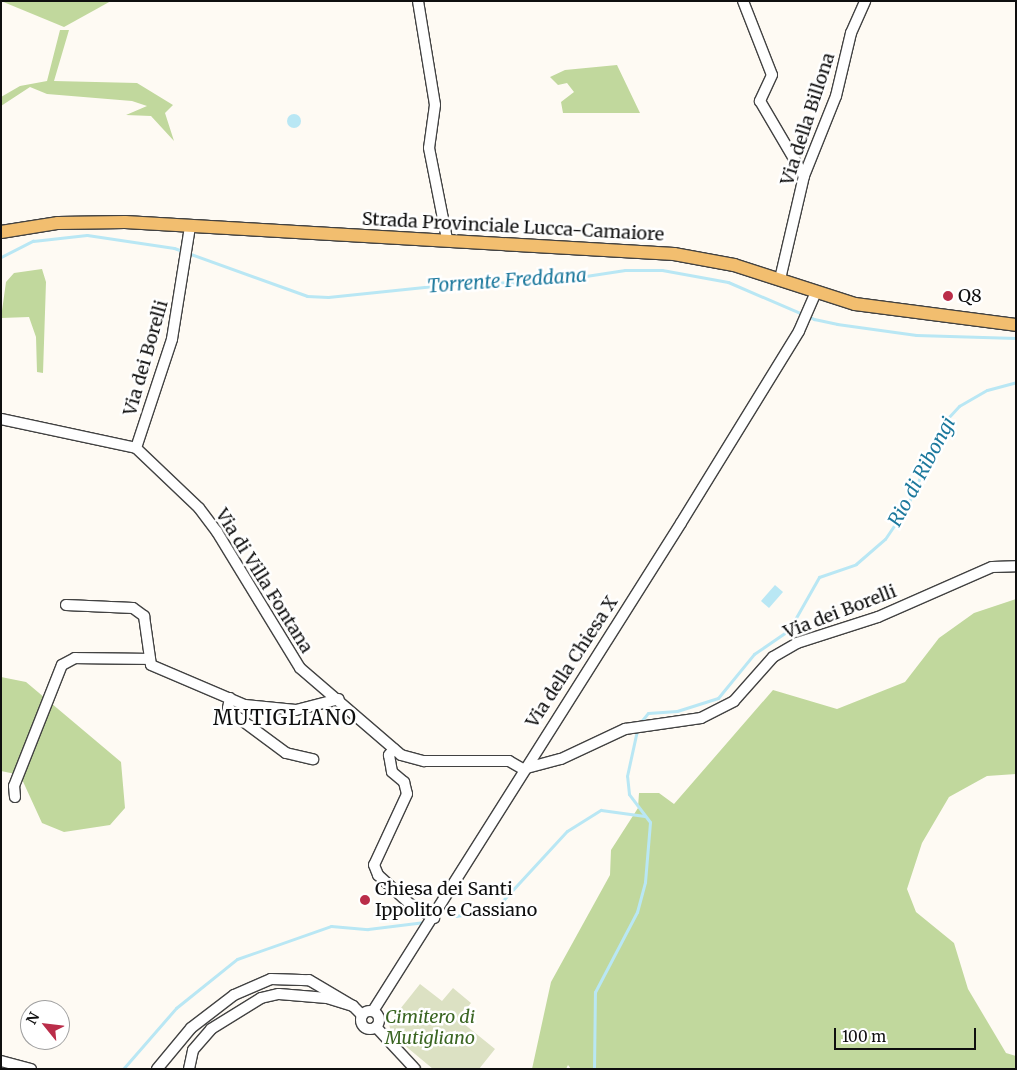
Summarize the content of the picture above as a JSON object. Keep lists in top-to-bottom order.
{
  "streets": {
    "main road": ["Strada Provinciale Lucca-Camaiore"],
    "street": [
      "Via della Billona",
      "Via dei Borelli",
      "Via di Villa Fontana",
      "Via della Chiesa X"
    ]
  },
  "crossings": [
    ["Via della Billona", "Strada Provinciale Lucca-Camaiore"],
    ["Strada Provinciale Lucca-Camaiore", "Via dei Borelli"],
    ["Strada Provinciale Lucca-Camaiore", "Via della Chiesa X"],
    ["Via dei Borelli", "Via di Villa Fontana"],
    ["Via dei Borelli", "Via della Chiesa X"],
    ["Via di Villa Fontana", "Via della Chiesa X"]
  ],
  "districts": ["MUTIGLIANO"],
  "water": ["Torrente Freddana", "Rio di Ribongi"],
  "parks": ["Cimitero di Mutigliano"],
  "places": ["Q8", "Chiesa dei Santi Ippolito e Cassiano"],
  "scale_bar": "100 m",
  "north": "top left"
}
